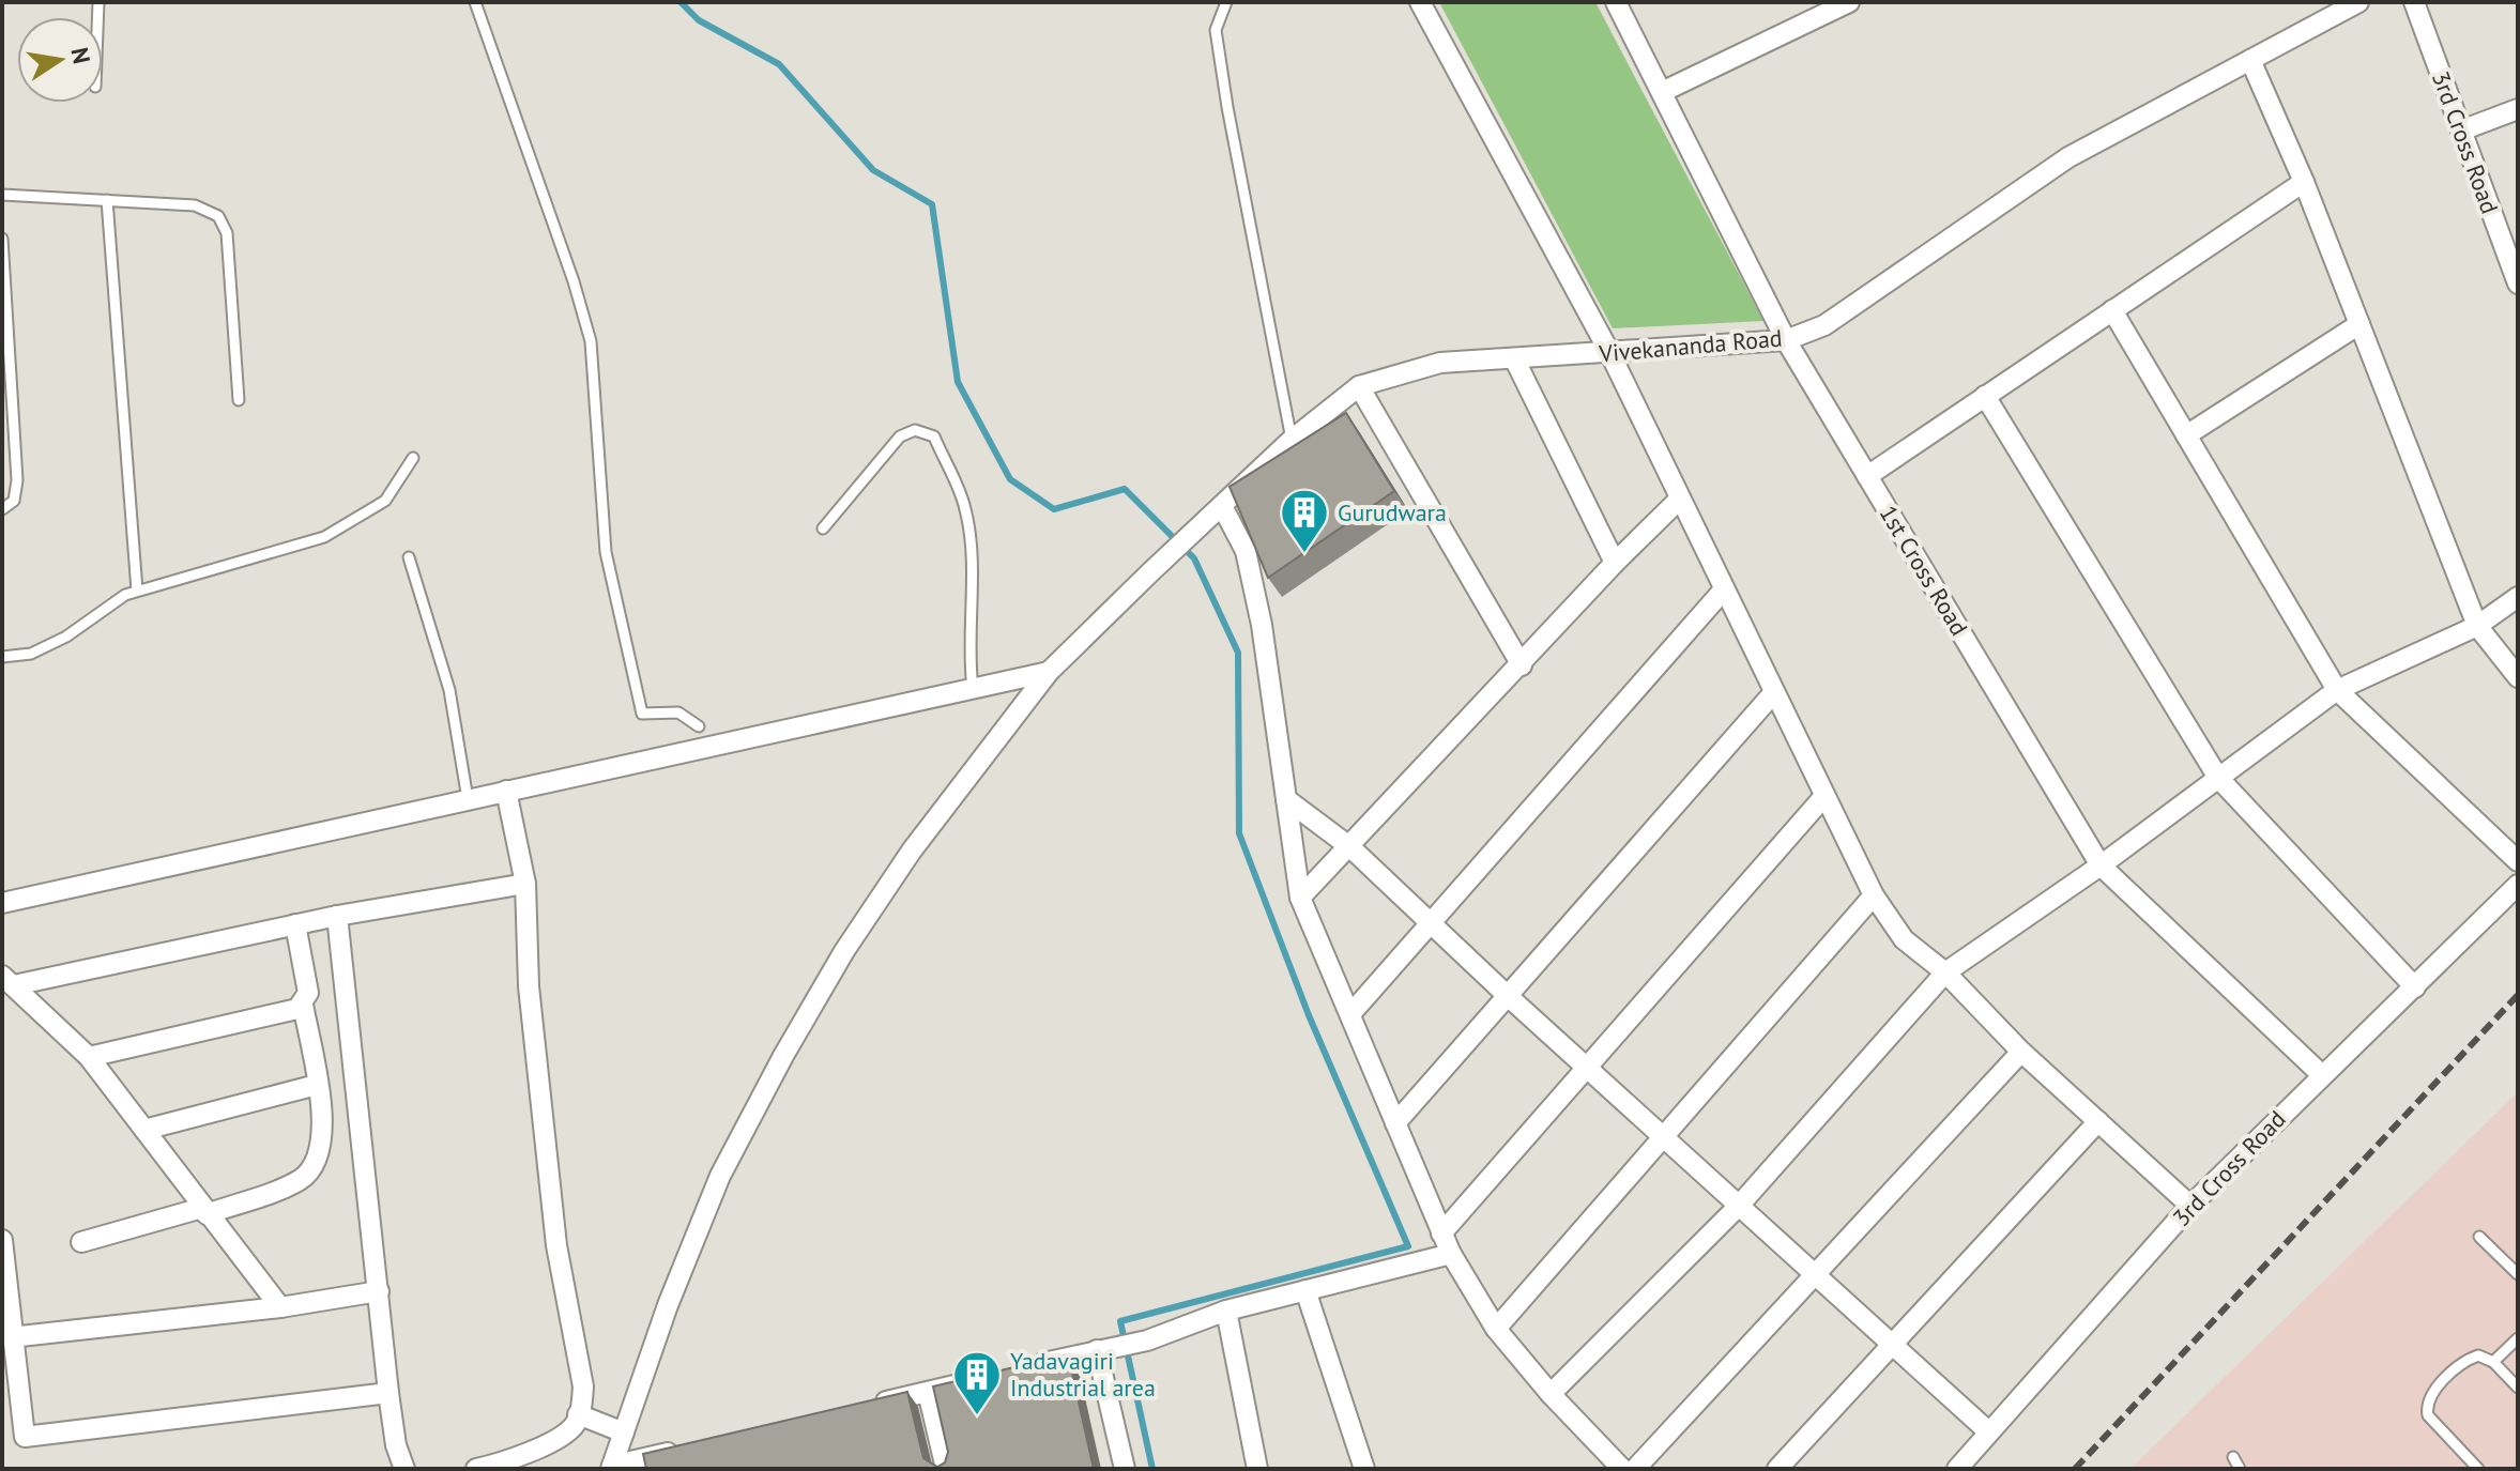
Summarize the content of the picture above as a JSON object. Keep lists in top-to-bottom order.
{
  "streets": {
    "street": ["3rd Cross Road", "Vivekananda Road", "1st Cross Road"]
  },
  "crossings": [
    ["3rd Cross Road", "1st Cross Road"],
    ["Vivekananda Road", "1st Cross Road"]
  ],
  "places": {
    "building": ["Gurudwara", "Yadavagiri Industrial area"]
  },
  "north": "right"
}
